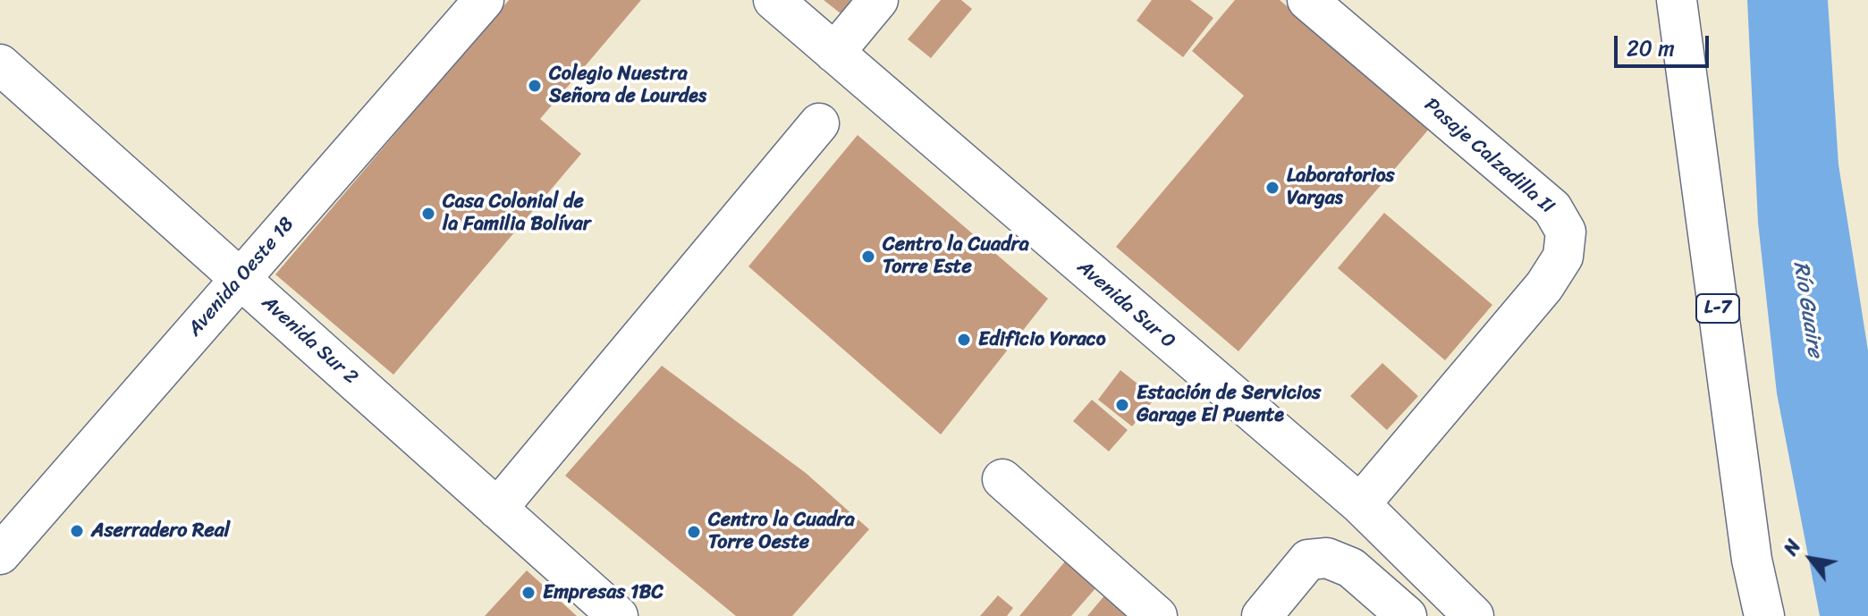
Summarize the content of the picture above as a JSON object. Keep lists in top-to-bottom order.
{
  "streets": {
    "main road": [
      "Pasaje Calzadilla II",
      "Avenida Oeste 18",
      "Avenida Sur 0",
      "L-7",
      "Avenida Sur 2"
    ]
  },
  "crossings": [
    ["Pasaje Calzadilla II", "Avenida Sur 0"],
    ["Avenida Oeste 18", "Avenida Sur 2"]
  ],
  "water": ["Río Guaire"],
  "places": [
    "Colegio Nuestra Señora de Lourdes",
    "Laboratorios Vargas",
    "Casa Colonial de la Familia Bolívar",
    "Centro la Cuadra Torre Este",
    "Edificio Yoraco",
    "Estación de Servicios Garage El Puente",
    "Aserradero Real",
    "Centro la Cuadra Torre Oeste",
    "Empresas 1BC"
  ],
  "scale_bar": "20 m",
  "north": "top left"
}
